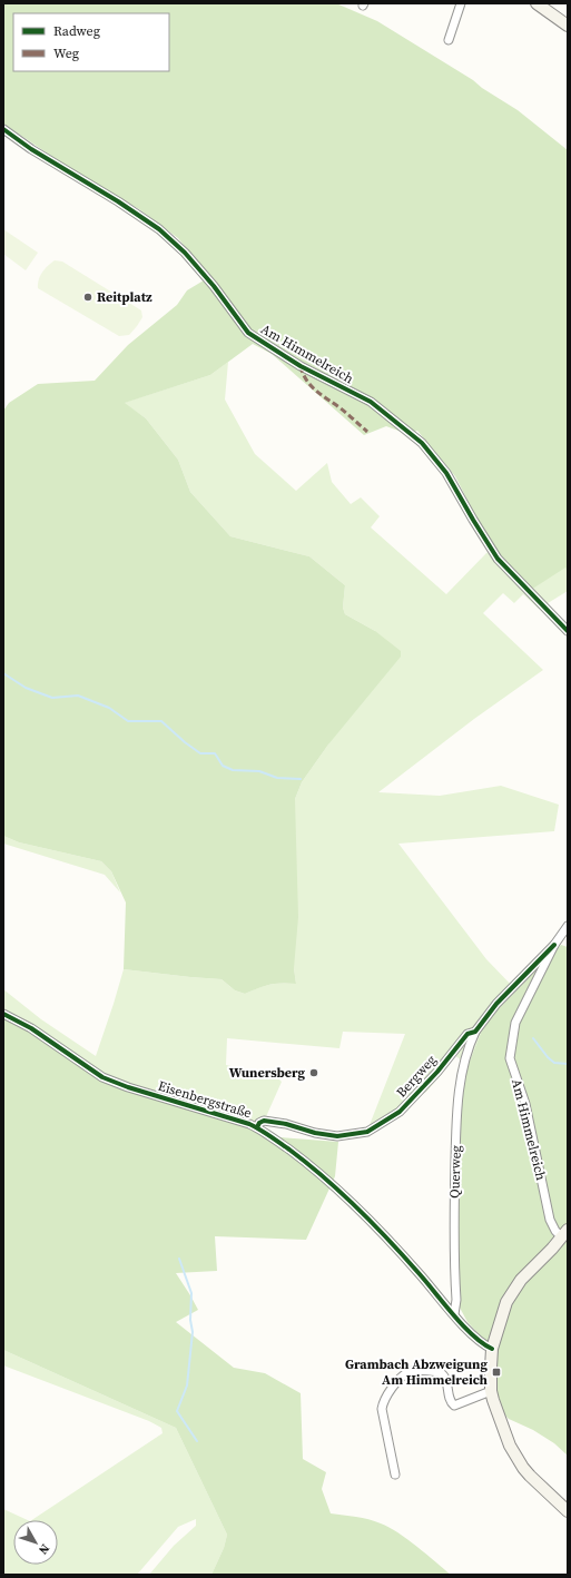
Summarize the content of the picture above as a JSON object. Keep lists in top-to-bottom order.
{
  "streets": {
    "street": [
      "Am Himmelreich",
      "Bergweg",
      "Eisenbergstraße",
      "Querweg"
    ]
  },
  "crossings": [
    ["Am Himmelreich", "Bergweg"],
    ["Bergweg", "Eisenbergstraße"],
    ["Bergweg", "Querweg"],
    ["Eisenbergstraße", "Querweg"]
  ],
  "places": {
    "other": ["Reitplatz", "Wunersberg"],
    "transit": ["Grambach Abzweigung Am Himmelreich"]
  },
  "legend": ["Radweg", "Weg"],
  "north": "bottom right"
}
